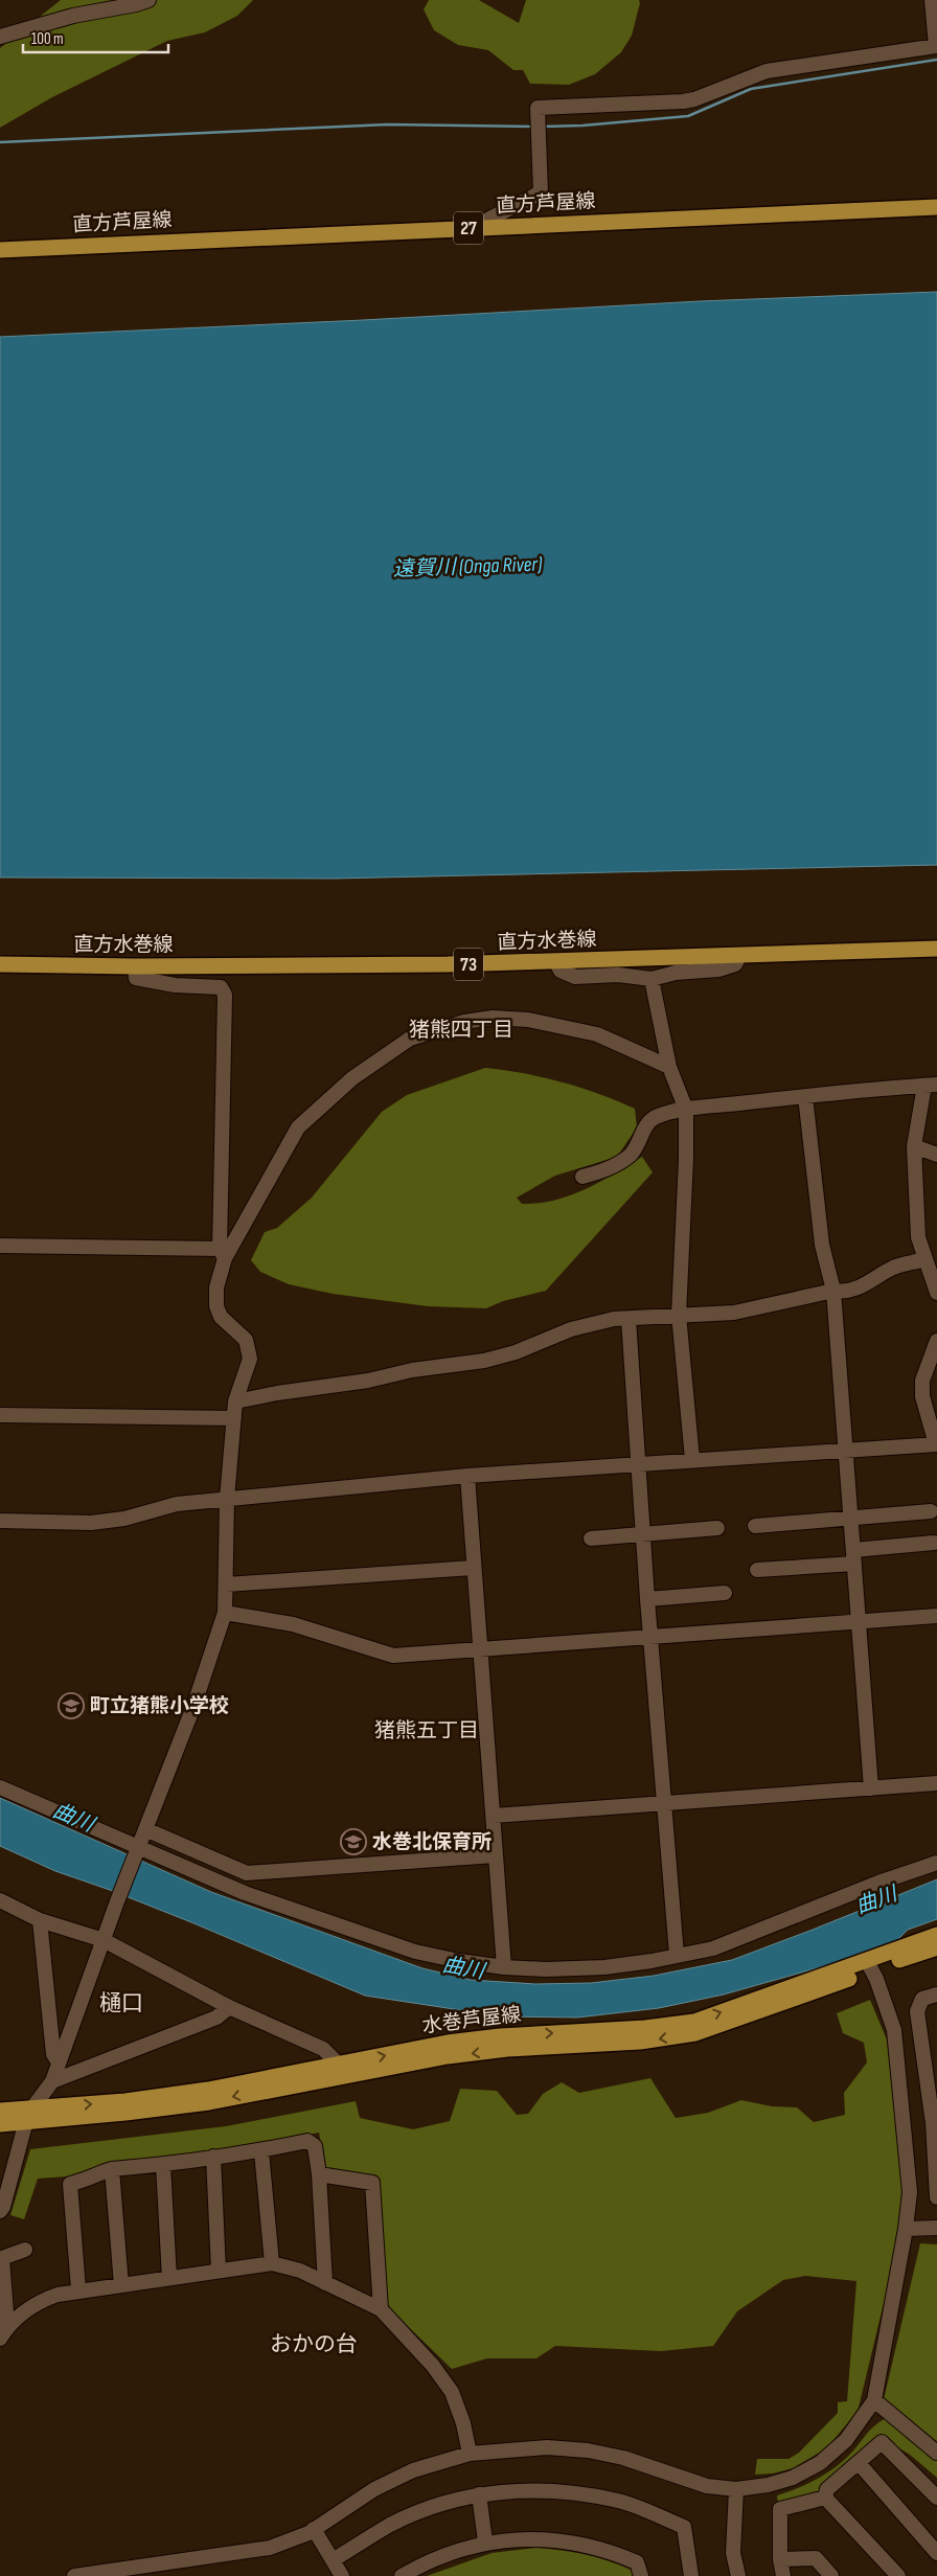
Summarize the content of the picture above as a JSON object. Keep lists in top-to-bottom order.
{
  "streets": {
    "main road": [
      "直方芦屋線",
      "27",
      "直方水巻線",
      "73",
      "水巻芦屋線"
    ]
  },
  "districts": [
    "猪熊四丁目",
    "猪熊五丁目",
    "樋口",
    "おかの台"
  ],
  "water": ["遠賀川 (Onga River)", "曲川"],
  "places": {
    "school or university": ["町立猪熊小学校", "水巻北保育所"]
  },
  "scale_bar": "100 m"
}
